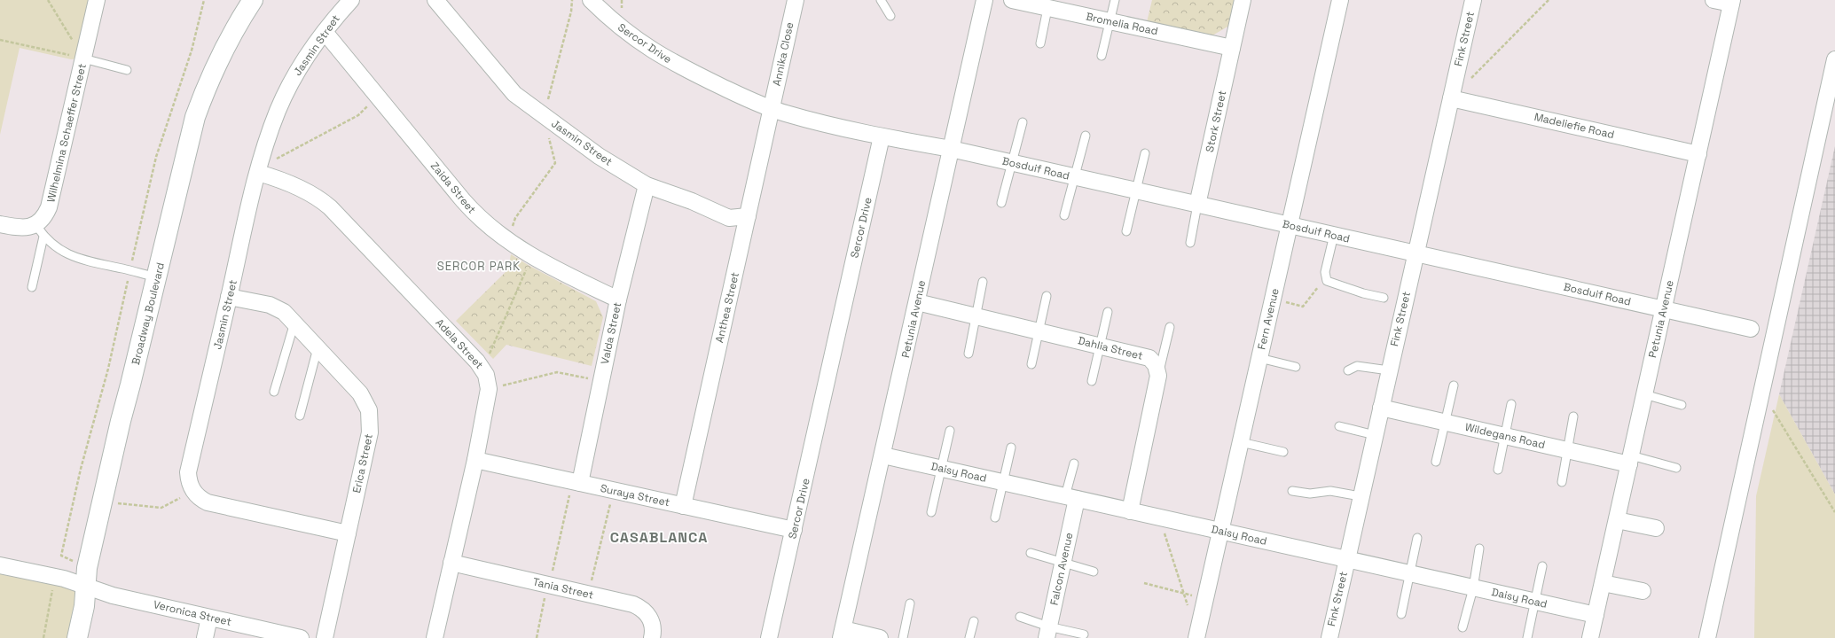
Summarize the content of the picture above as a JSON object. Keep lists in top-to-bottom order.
{
  "streets": {
    "street": [
      "Bromelia Road",
      "Fink Street",
      "Sercor Drive",
      "Jasmin Street",
      "Annika Close",
      "Stork Street",
      "Madeliefie Road",
      "Wilhelmina Schaeffer Street",
      "Bosduif Road",
      "Zaida Street",
      "Anthea Street",
      "Broadway Boulevard",
      "Petunia Avenue",
      "Fern Avenue",
      "Valda Street",
      "Adela Street",
      "Dahlia Street",
      "Wildegans Road",
      "Erica Street",
      "Daisy Road",
      "Suraya Street",
      "Falcon Avenue",
      "Tania Street",
      "Veronica Street"
    ]
  },
  "crossings": [
    ["Bromelia Road", "Stork Street"],
    ["Fink Street", "Madeliefie Road"],
    ["Fink Street", "Bosduif Road"],
    ["Fink Street", "Wildegans Road"],
    ["Fink Street", "Daisy Road"],
    ["Sercor Drive", "Annika Close"],
    ["Sercor Drive", "Bosduif Road"],
    ["Sercor Drive", "Anthea Street"],
    ["Sercor Drive", "Suraya Street"],
    ["Jasmin Street", "Zaida Street"],
    ["Jasmin Street", "Anthea Street"],
    ["Jasmin Street", "Valda Street"],
    ["Jasmin Street", "Adela Street"],
    ["Jasmin Street", "Erica Street"],
    ["Annika Close", "Anthea Street"],
    ["Stork Street", "Bosduif Road"],
    ["Madeliefie Road", "Petunia Avenue"],
    ["Bosduif Road", "Petunia Avenue"],
    ["Bosduif Road", "Fern Avenue"],
    ["Zaida Street", "Valda Street"],
    ["Anthea Street", "Suraya Street"],
    ["Broadway Boulevard", "Veronica Street"],
    ["Petunia Avenue", "Dahlia Street"],
    ["Petunia Avenue", "Wildegans Road"],
    ["Petunia Avenue", "Daisy Road"],
    ["Fern Avenue", "Daisy Road"],
    ["Valda Street", "Suraya Street"],
    ["Adela Street", "Suraya Street"],
    ["Adela Street", "Tania Street"],
    ["Daisy Road", "Falcon Avenue"]
  ],
  "districts": ["SERCOR PARK", "CASABLANCA"]
}
